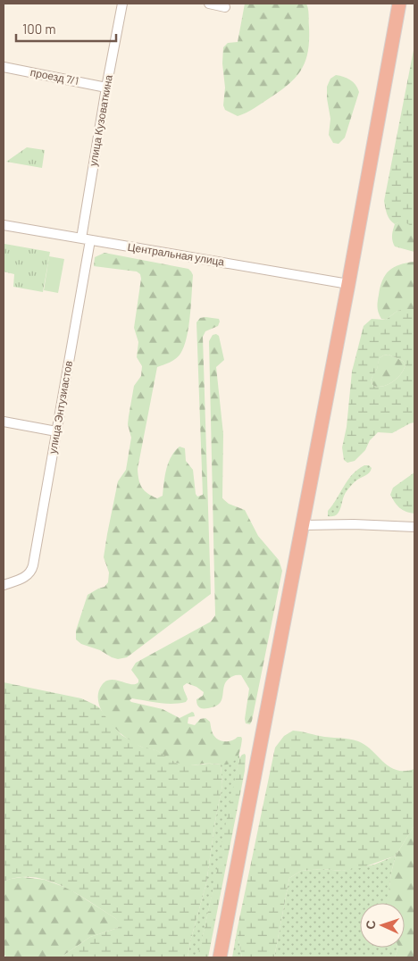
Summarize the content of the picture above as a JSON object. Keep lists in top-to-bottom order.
{
  "streets": {
    "street": [
      "проезд 7/1",
      "улица Кузоваткина",
      "Центральная улица",
      "улица Энтузиастов"
    ]
  },
  "crossings": [
    ["проезд 7/1", "улица Кузоваткина"],
    ["улица Кузоваткина", "Центральная улица"],
    ["Центральная улица", "улица Энтузиастов"]
  ],
  "scale_bar": "100 m",
  "north": "left"
}
